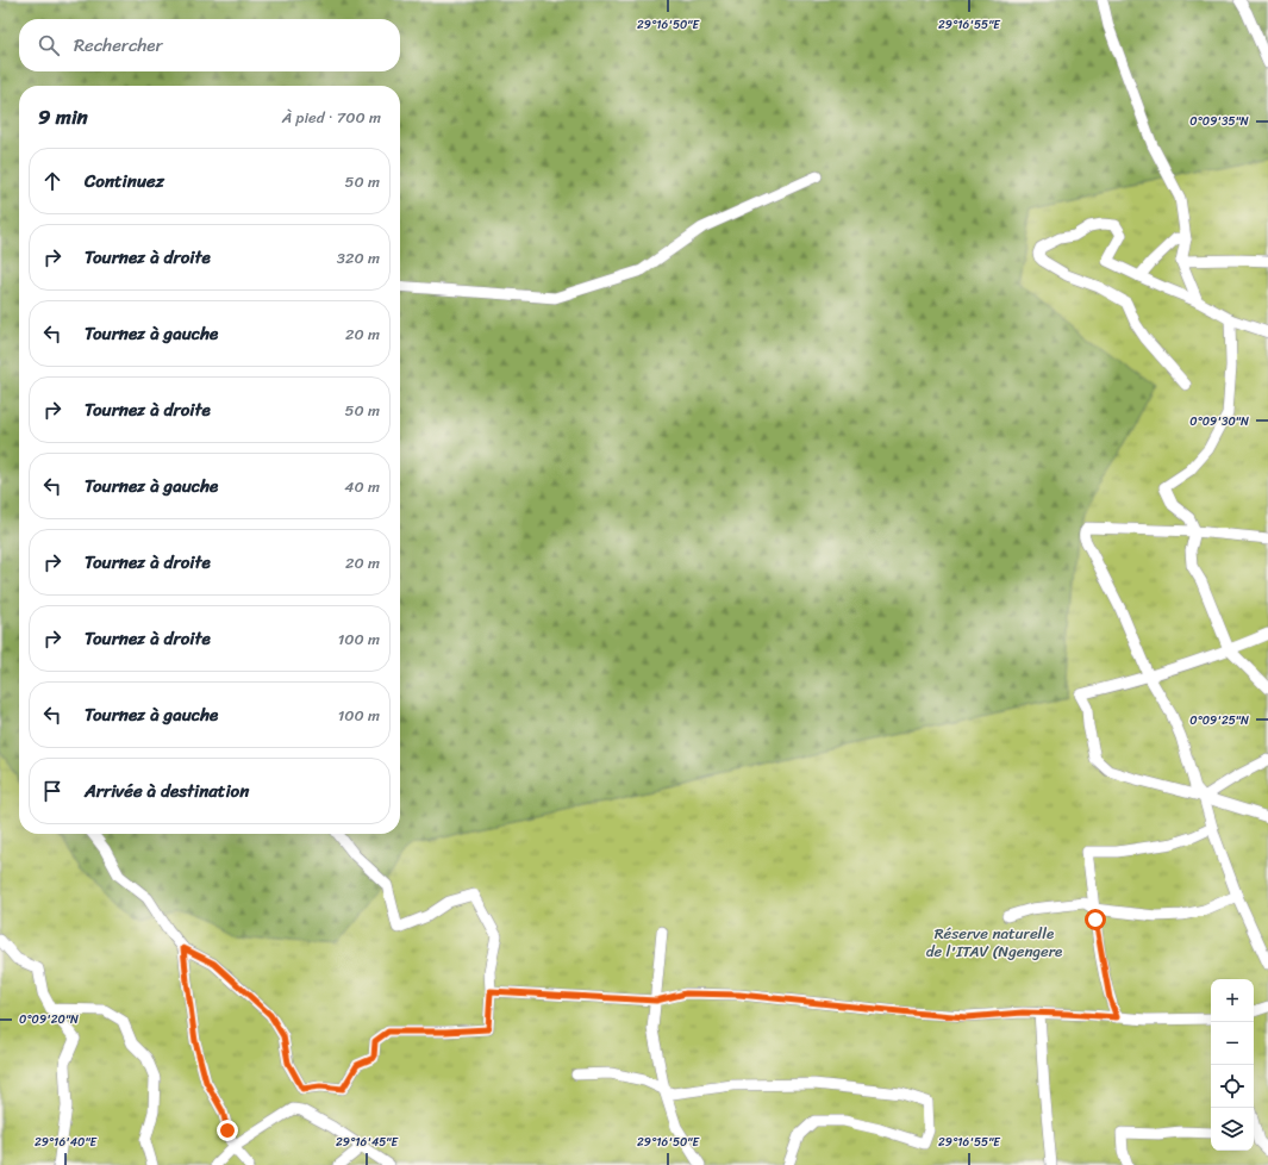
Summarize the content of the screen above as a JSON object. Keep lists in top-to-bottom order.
{
  "parks": ["Réserve naturelle de l'ITAV (Ngengere"],
  "page": {
    "search": "Rechercher",
    "heading": ["9 min", "À pied · 700 m"],
    "list": [
      ["Continuez", "50 m"],
      ["Tournez à droite", "320 m"],
      ["Tournez à gauche", "20 m"],
      ["Tournez à droite", "50 m"],
      ["Tournez à gauche", "40 m"],
      ["Tournez à droite", "20 m"],
      ["Tournez à droite", "100 m"],
      ["Tournez à gauche", "100 m"],
      "Arrivée à destination"
    ],
    "map_buttons": ["+", "−"]
  },
  "coordinates": [
    "29°16'50\"E",
    "29°16'55\"E",
    "0°09'35\"N",
    "0°09'30\"N",
    "0°09'25\"N",
    "0°09'20\"N",
    "29°16'40\"E",
    "29°16'45\"E"
  ]
}
